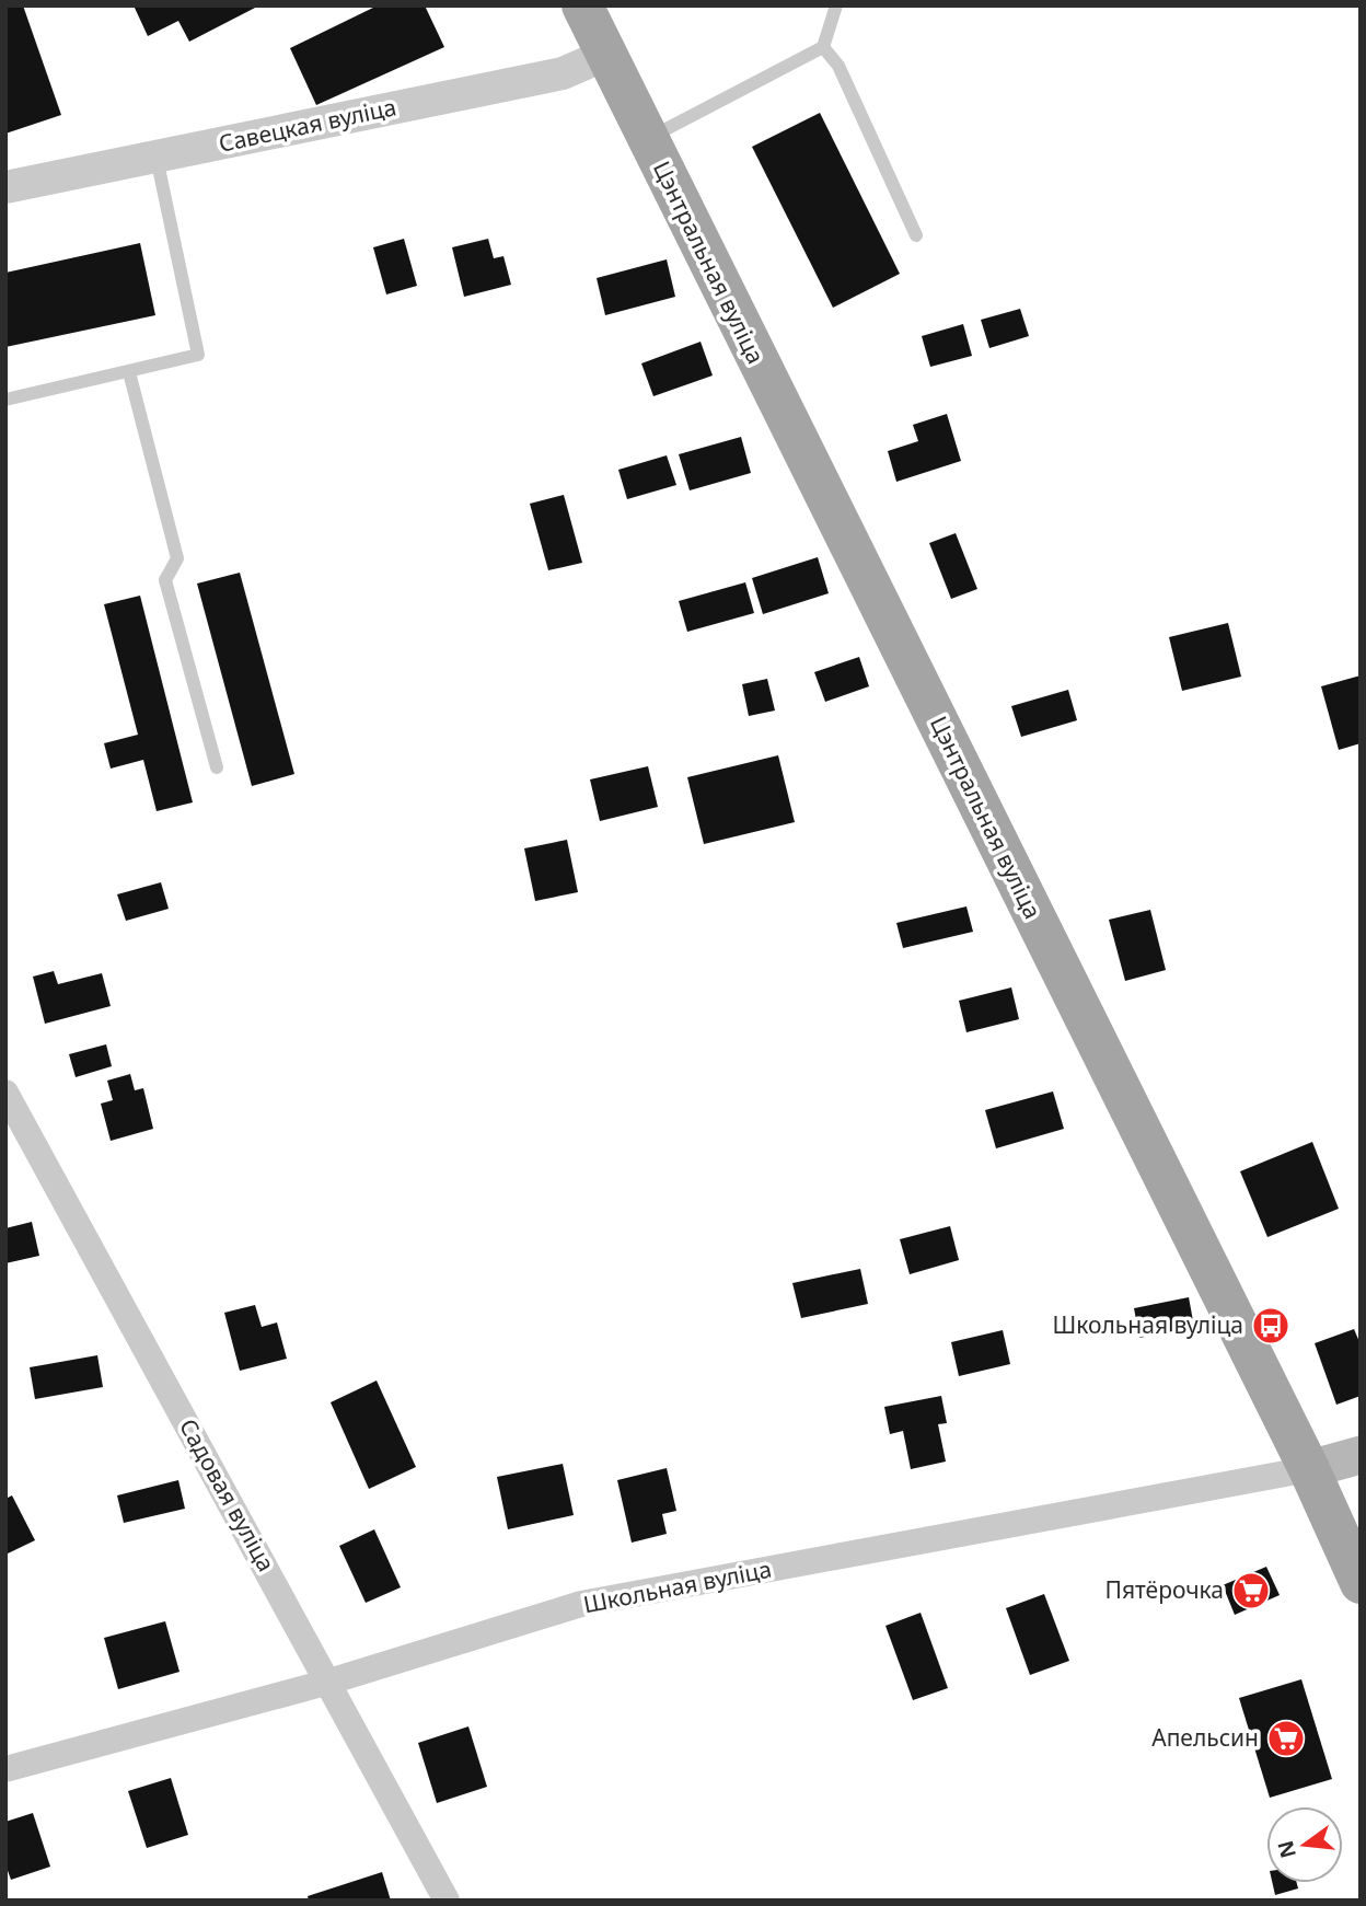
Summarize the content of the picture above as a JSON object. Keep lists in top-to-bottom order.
{
  "streets": {
    "main road": ["Цэнтральная вуліца", "Школьная вуліца"],
    "street": ["Савецкая вуліца", "Садовая вуліца"]
  },
  "crossings": [
    ["Савецкая вуліца", "Цэнтральная вуліца"],
    ["Цэнтральная вуліца", "Школьная вуліца"],
    ["Садовая вуліца", "Школьная вуліца"]
  ],
  "places": {
    "bus stop": ["Школьная вуліца"],
    "supermarket": ["Пятёрочка", "Апельсин"]
  },
  "north": "left"
}
